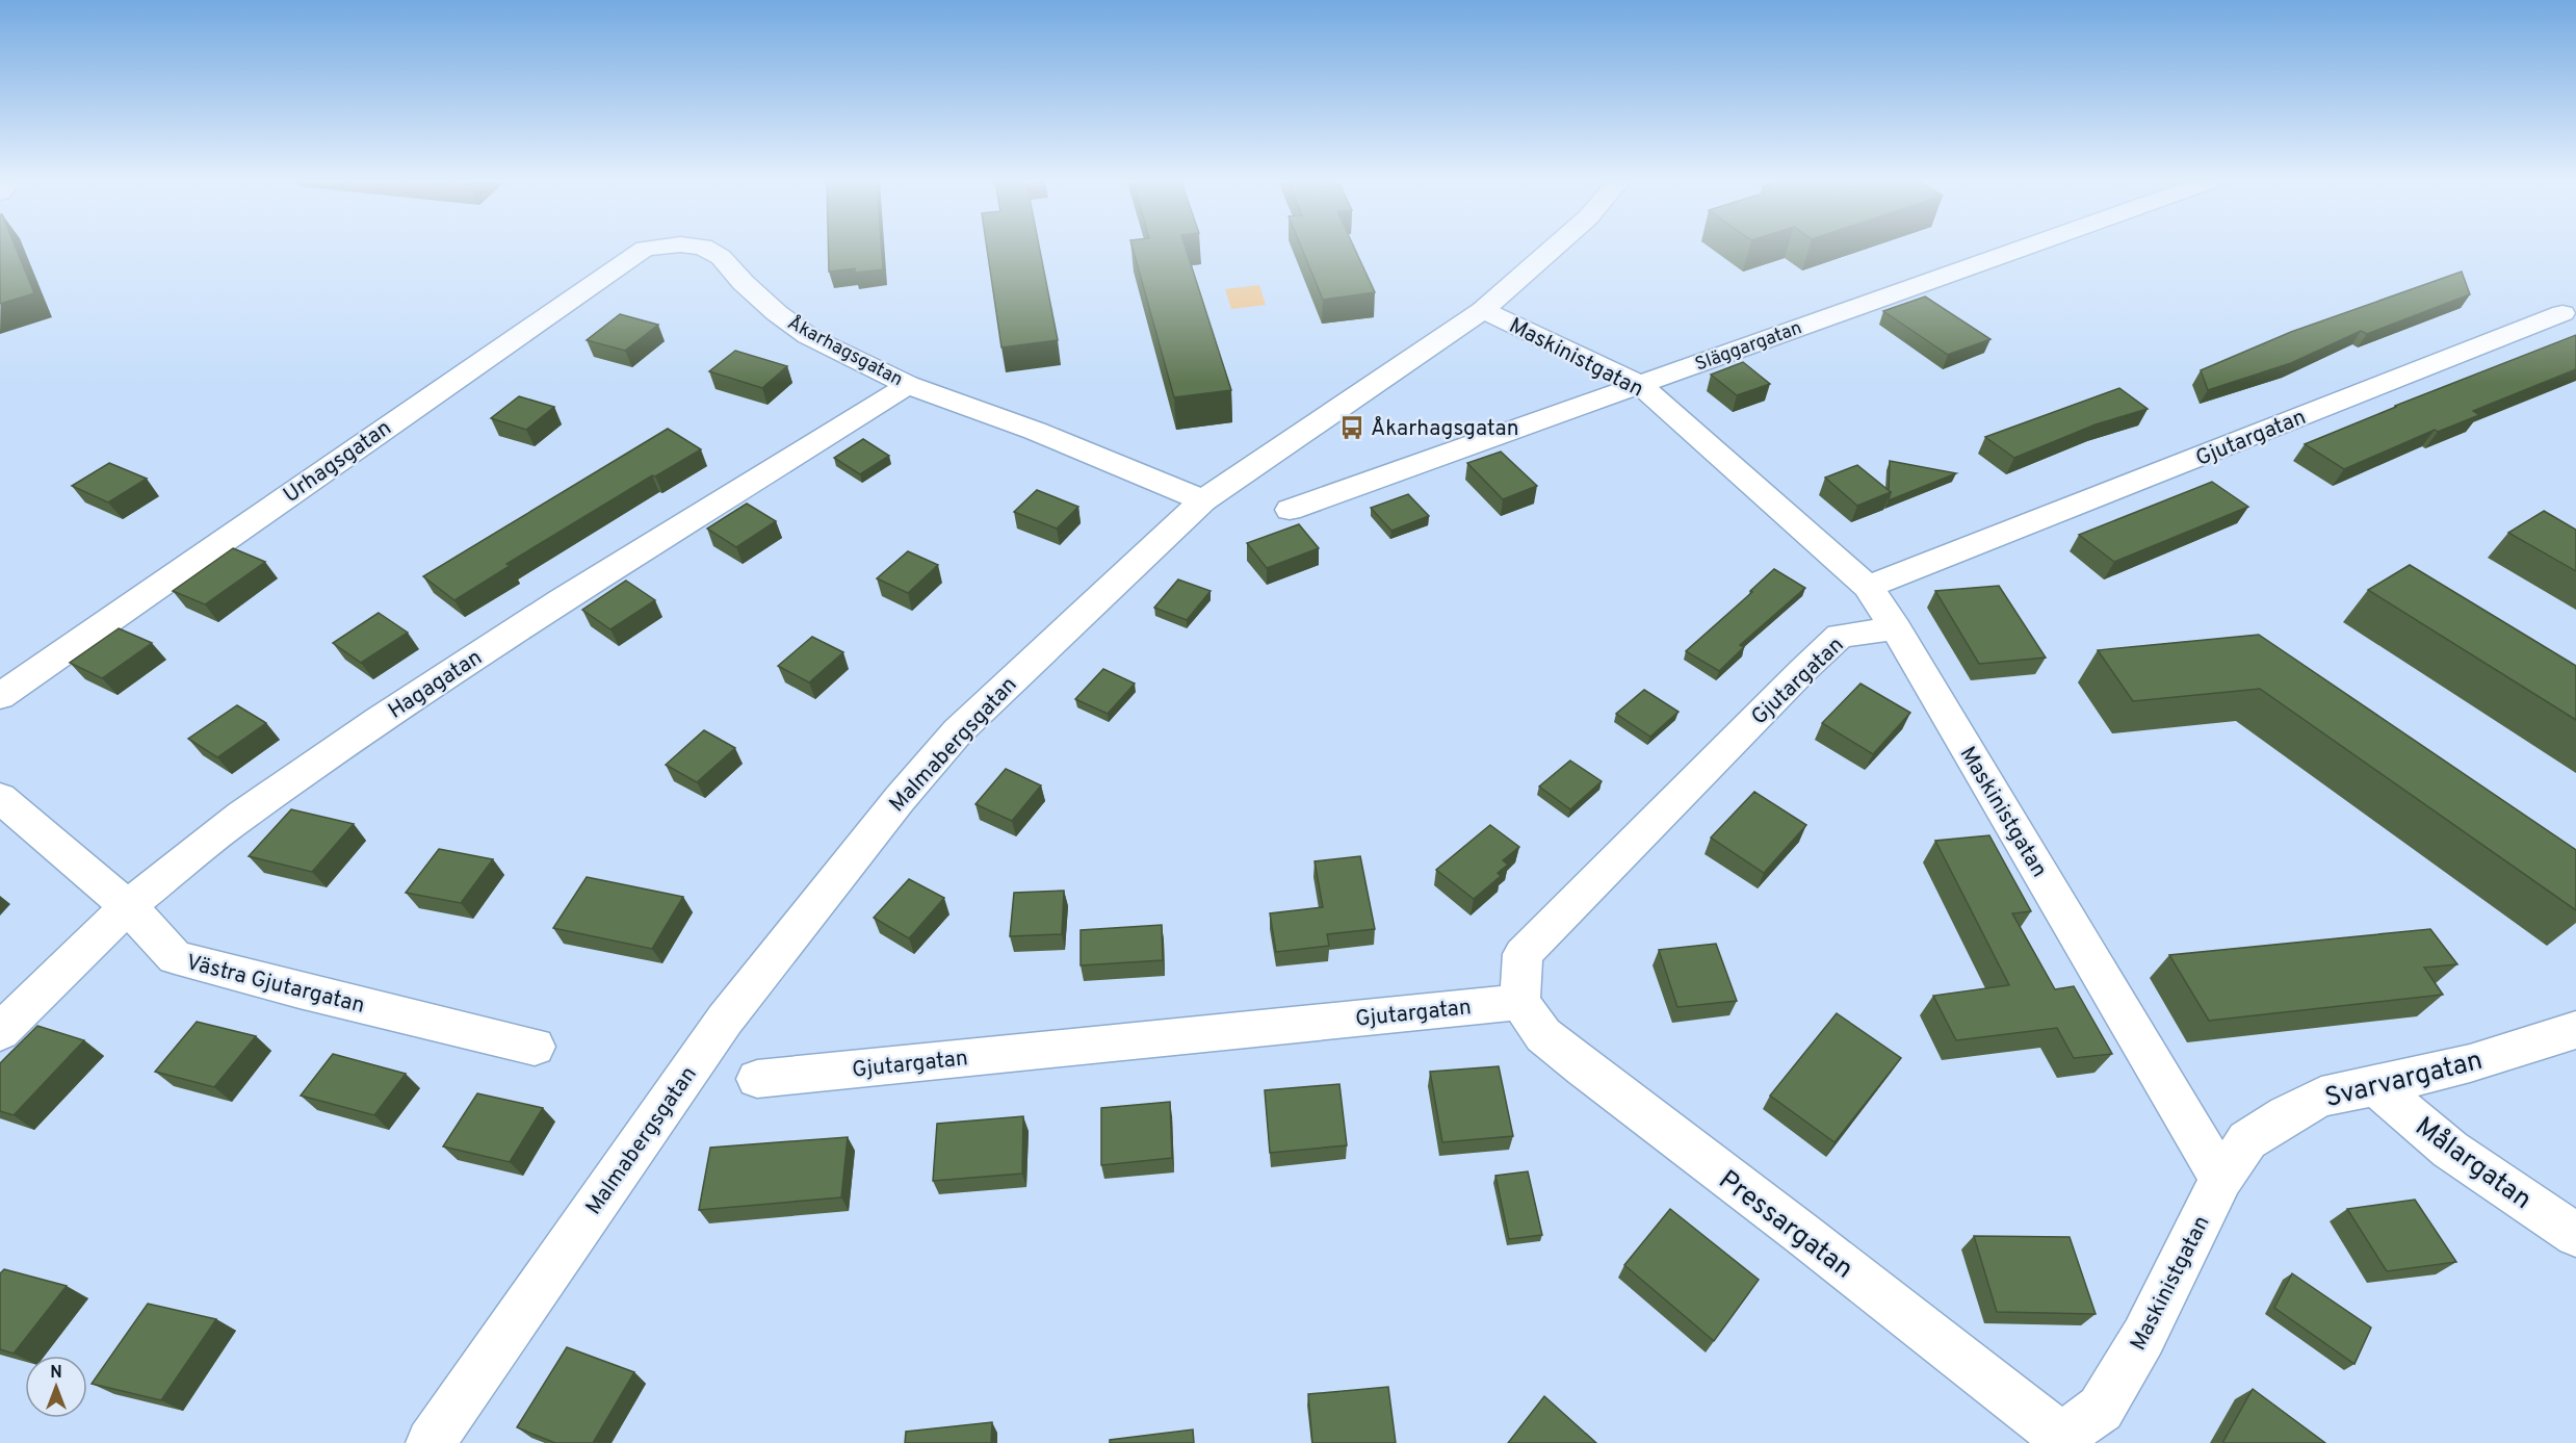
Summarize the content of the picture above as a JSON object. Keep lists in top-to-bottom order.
{
  "streets": {
    "street": [
      "Släggargatan",
      "Åkarhagsgatan",
      "Maskinistgatan",
      "Gjutargatan",
      "Urhagsgatan",
      "Hagagatan",
      "Malmabergsgatan",
      "Västra Gjutargatan",
      "Svarvargatan",
      "Målargatan",
      "Pressargatan"
    ]
  },
  "crossings": [
    ["Släggargatan", "Maskinistgatan"],
    ["Åkarhagsgatan", "Hagagatan"],
    ["Åkarhagsgatan", "Malmabergsgatan"],
    ["Maskinistgatan", "Gjutargatan"],
    ["Maskinistgatan", "Malmabergsgatan"],
    ["Maskinistgatan", "Svarvargatan"],
    ["Maskinistgatan", "Pressargatan"],
    ["Gjutargatan", "Pressargatan"],
    ["Hagagatan", "Västra Gjutargatan"],
    ["Svarvargatan", "Målargatan"]
  ],
  "places": {
    "bus stop": ["Åkarhagsgatan"]
  },
  "north": "top"
}
